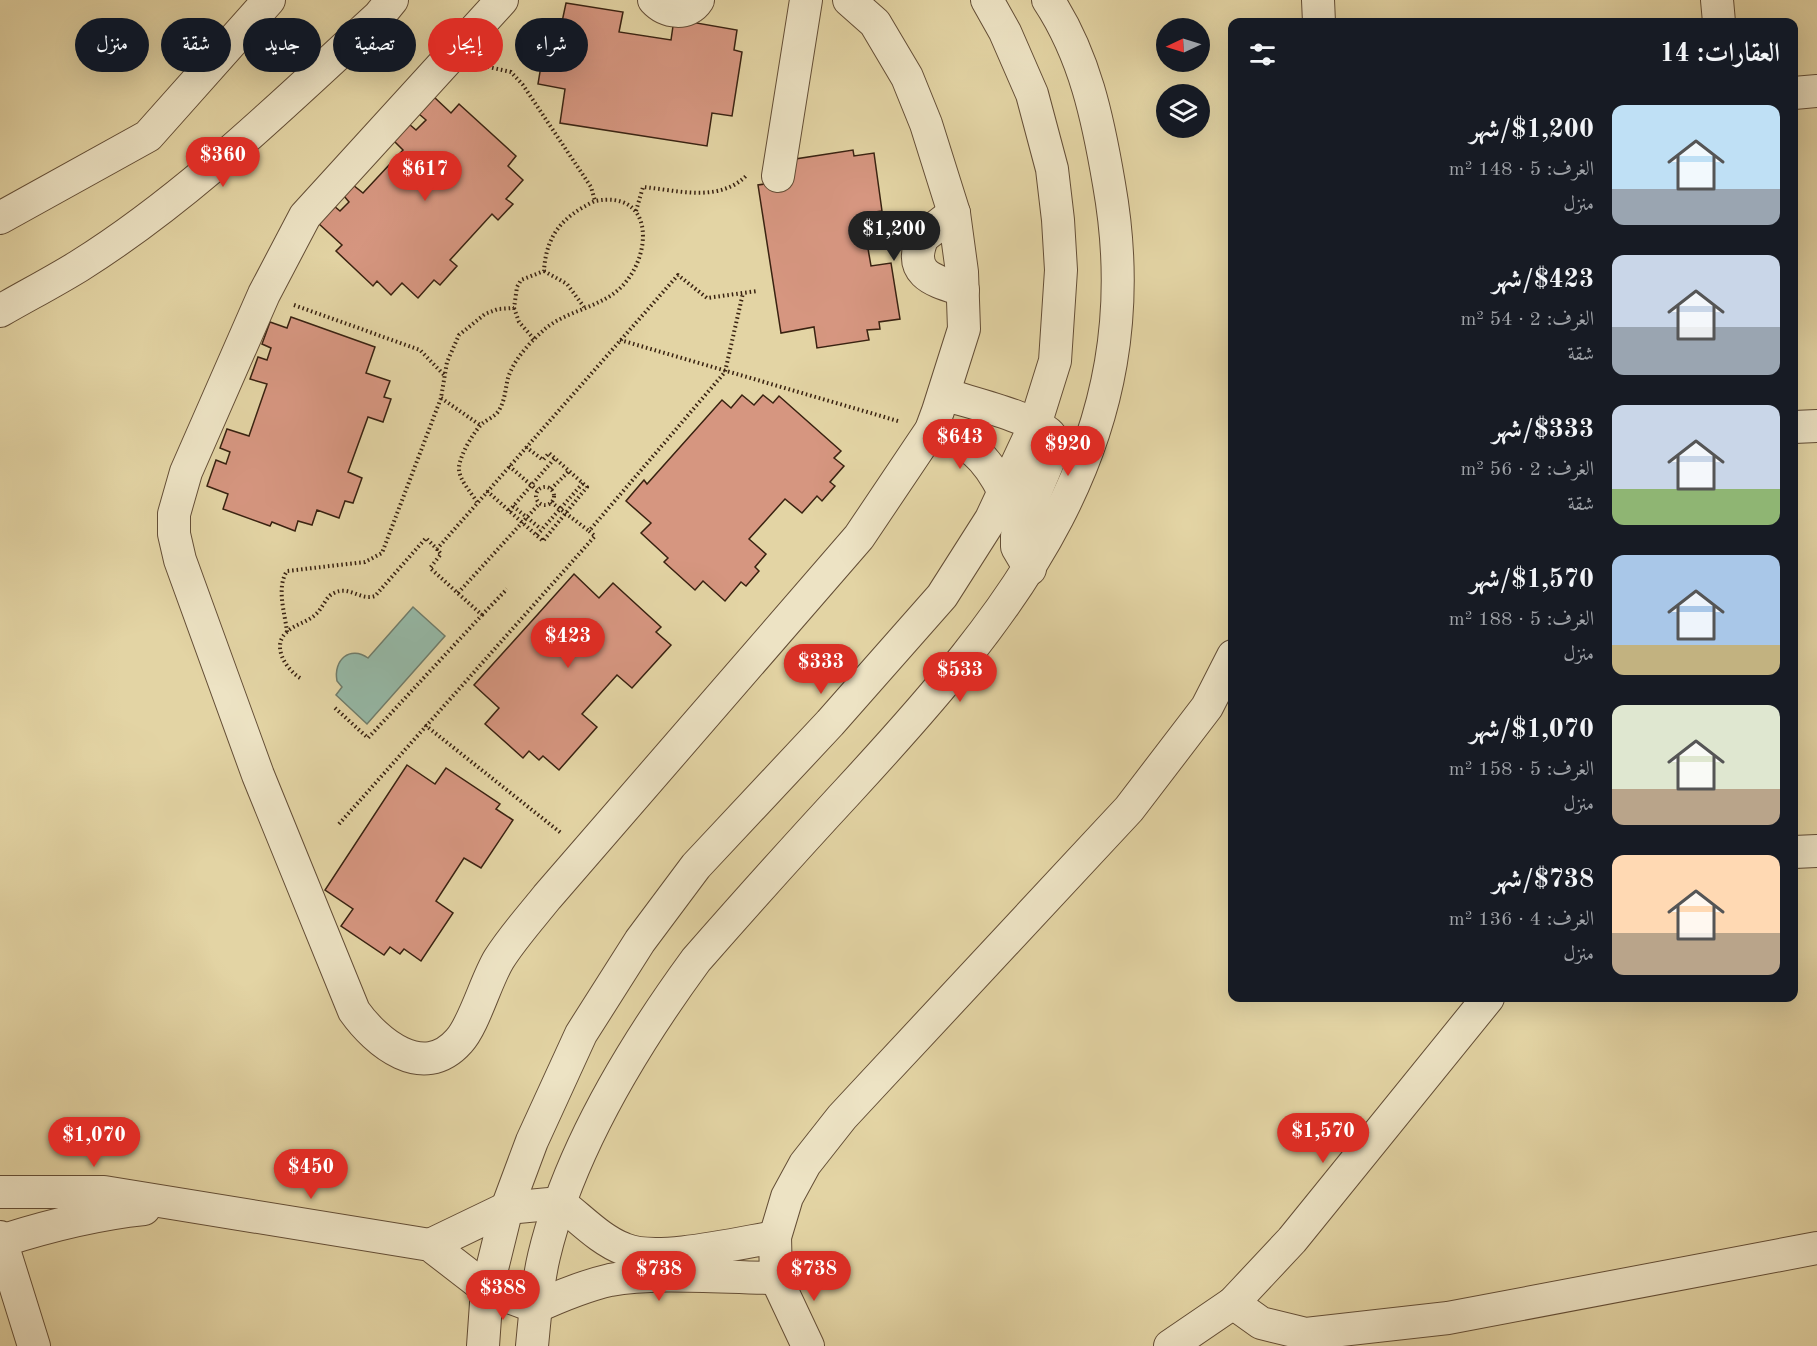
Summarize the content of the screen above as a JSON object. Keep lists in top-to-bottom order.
{
  "north": "left",
  "page": {
    "chip": [
      "شراء",
      "إيجار",
      "تصفية",
      "جديد",
      "شقة",
      "منزل"
    ],
    "heading": "العقارات: 14",
    "list": [
      {
        "name": "$1,200/شهر",
        "note": "الغرف: 5 · 148 m² · منزل"
      },
      {
        "name": "$423/شهر",
        "note": "الغرف: 2 · 54 m² · شقة"
      },
      {
        "name": "$333/شهر",
        "note": "الغرف: 2 · 56 m² · شقة"
      },
      {
        "name": "$1,570/شهر",
        "note": "الغرف: 5 · 188 m² · منزل"
      },
      {
        "name": "$1,070/شهر",
        "note": "الغرف: 5 · 158 m² · منزل"
      },
      {
        "name": "$738/شهر",
        "note": "الغرف: 4 · 136 m² · منزل"
      }
    ],
    "price": [
      "$360",
      "$617",
      "$1,200",
      "$643",
      "$920",
      "$423",
      "$333",
      "$533",
      "$1,570",
      "$1,070",
      "$450",
      "$738",
      "$738",
      "$388"
    ]
  }
}
